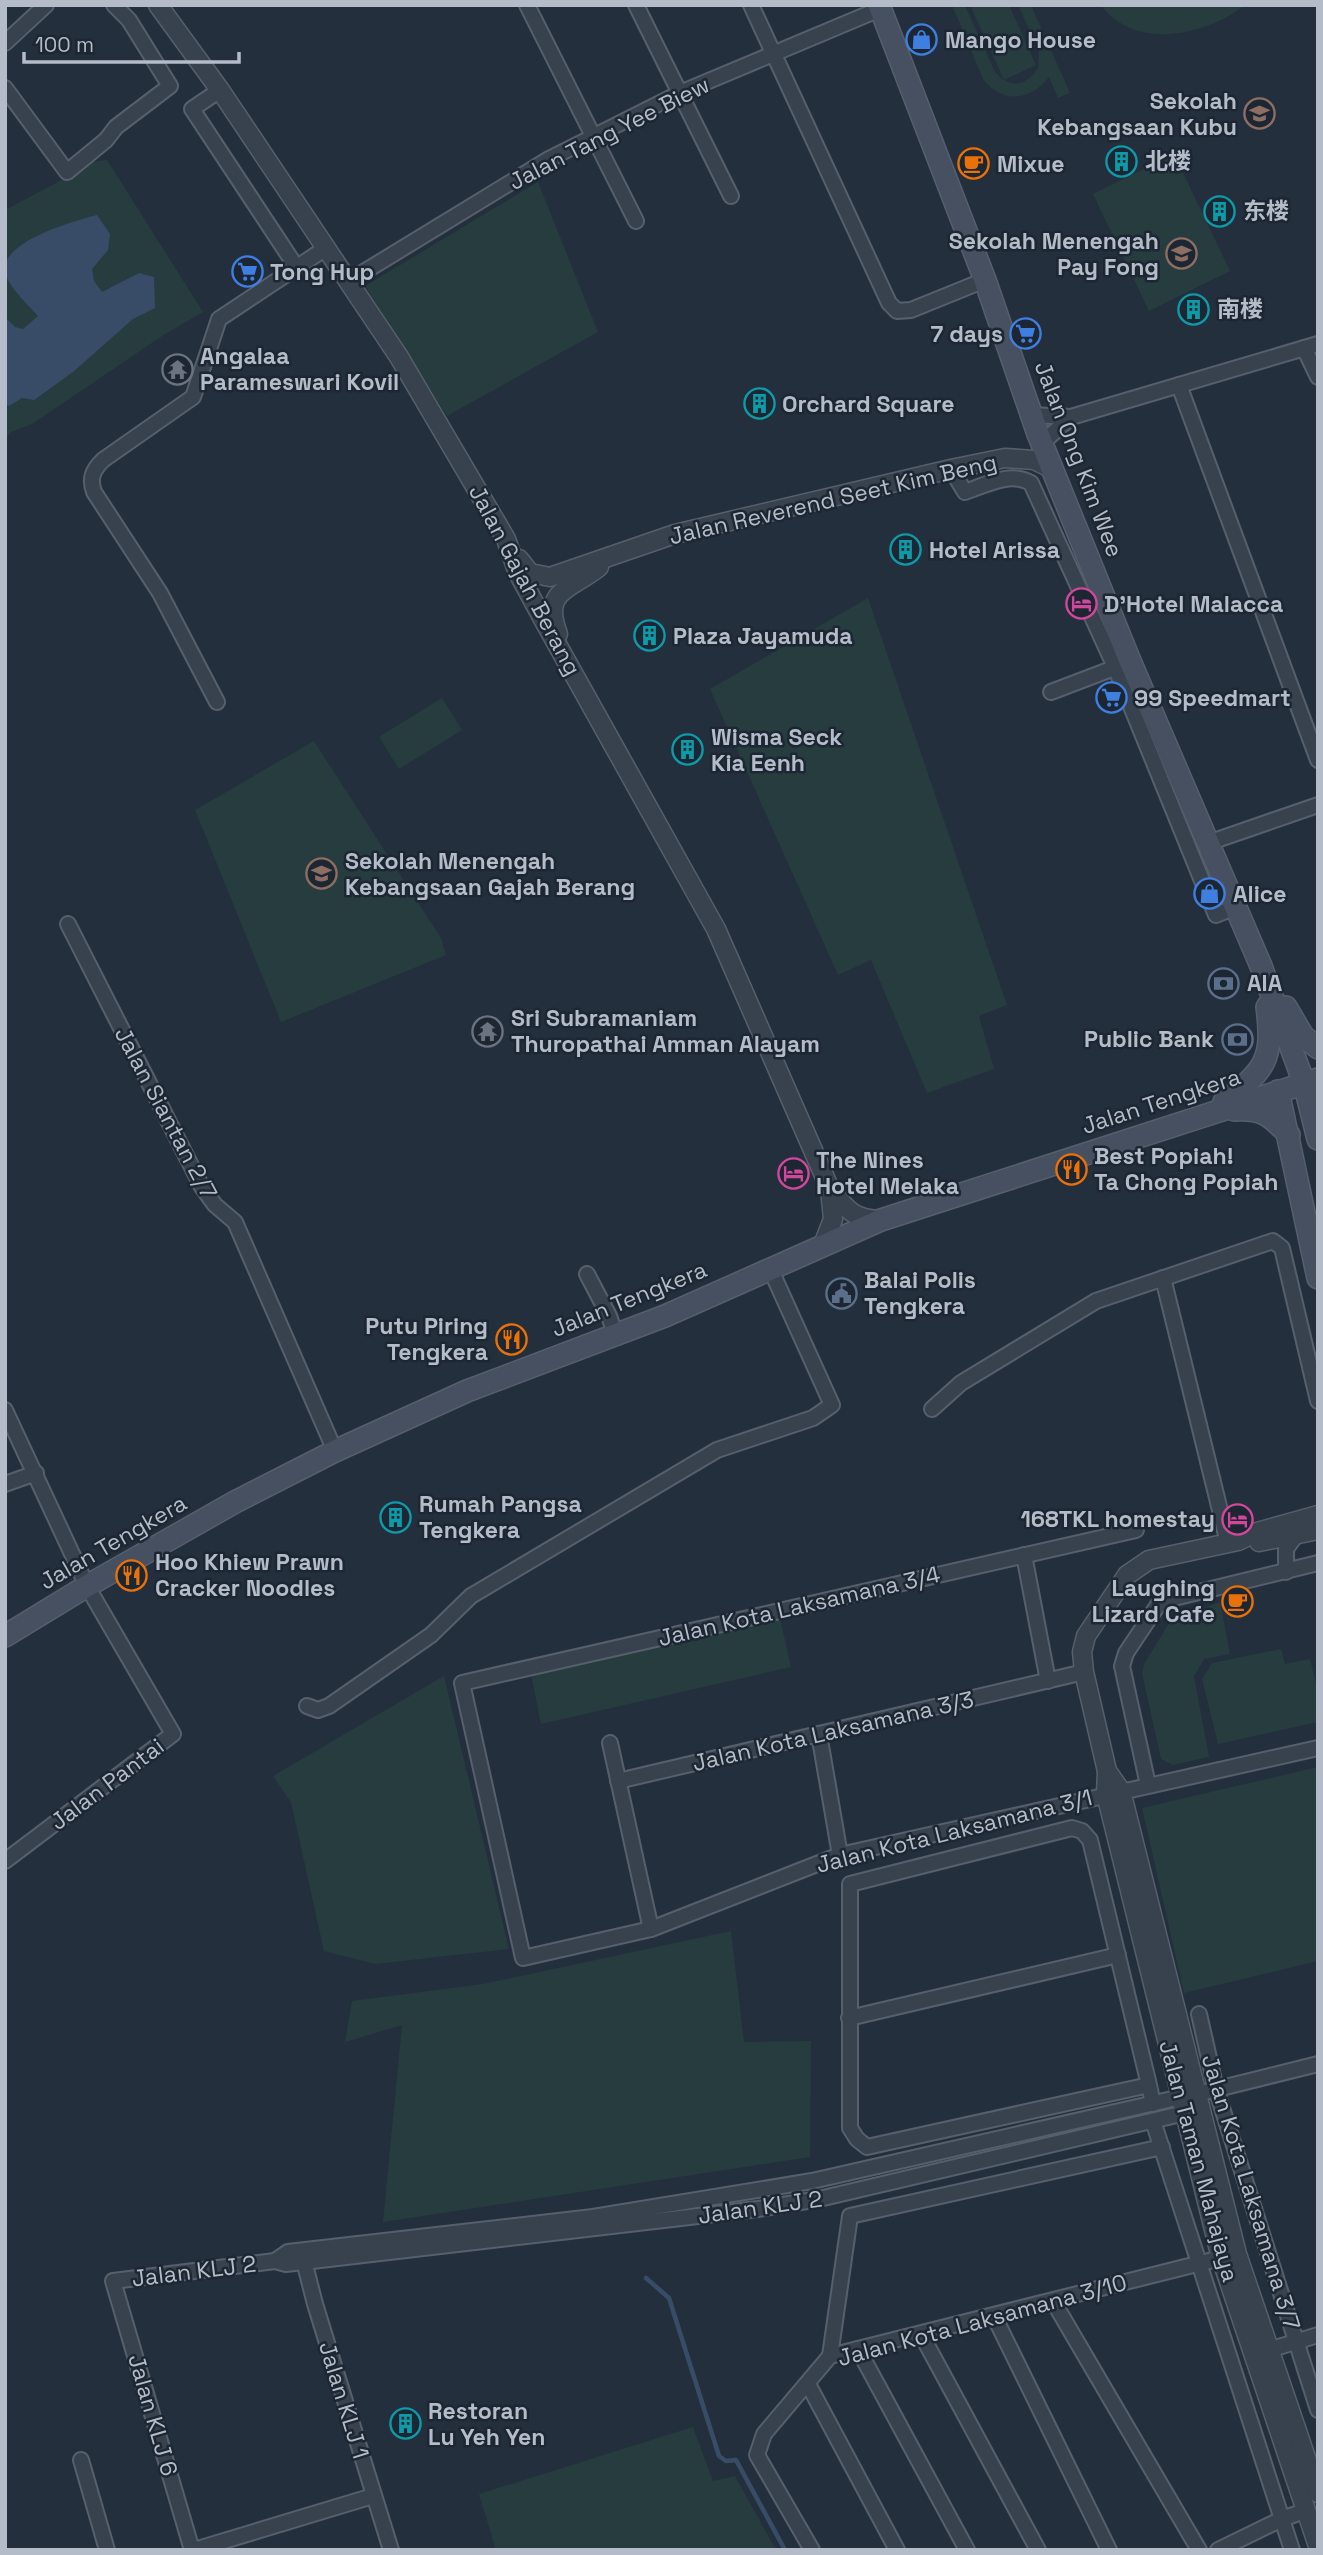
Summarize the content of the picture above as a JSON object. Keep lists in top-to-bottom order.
{
  "streets": {
    "main road": ["Jalan Ong Kim Wee", "Jalan Tengkera"],
    "street": [
      "Jalan Tang Yee Biew",
      "Jalan Reverend Seet Kim Beng",
      "Jalan Gajah Berang",
      "Jalan Siantan 2/7",
      "Jalan Kota Laksamana 3/4",
      "Jalan Kota Laksamana 3/3",
      "Jalan Pantai",
      "Jalan Kota Laksamana 3/1",
      "Jalan Taman Mahajaya",
      "Jalan Kota Laksamana 3/7",
      "Jalan KLJ 2",
      "Jalan Kota Laksamana 3/10",
      "Jalan KLJ 1",
      "Jalan KLJ 6"
    ]
  },
  "crossings": [
    ["Jalan Tang Yee Biew", "Jalan Ong Kim Wee"],
    ["Jalan Tang Yee Biew", "Jalan Gajah Berang"],
    ["Jalan Ong Kim Wee", "Jalan Reverend Seet Kim Beng"],
    ["Jalan Ong Kim Wee", "Jalan Tengkera"],
    ["Jalan Reverend Seet Kim Beng", "Jalan Gajah Berang"],
    ["Jalan Gajah Berang", "Jalan Tengkera"],
    ["Jalan Tengkera", "Jalan Siantan 2/7"],
    ["Jalan Tengkera", "Jalan Pantai"],
    ["Jalan Kota Laksamana 3/4", "Jalan Kota Laksamana 3/1"],
    ["Jalan Kota Laksamana 3/3", "Jalan Taman Mahajaya"],
    ["Jalan Kota Laksamana 3/1", "Jalan Taman Mahajaya"],
    ["Jalan Taman Mahajaya", "Jalan KLJ 2"],
    ["Jalan Taman Mahajaya", "Jalan Kota Laksamana 3/10"],
    ["Jalan KLJ 2", "Jalan KLJ 1"],
    ["Jalan KLJ 2", "Jalan KLJ 6"]
  ],
  "places": {
    "shop": ["Mango House", "Alice"],
    "school or university": ["Sekolah Kebangsaan Kubu", "Sekolah Menengah Pay Fong", "Sekolah Menengah Kebangsaan Gajah Berang"],
    "building": [
      "北楼",
      "东楼",
      "南楼",
      "Orchard Square",
      "Hotel Arissa",
      "Plaza Jayamuda",
      "Wisma Seck Kia Eenh",
      "Rumah Pangsa Tengkera",
      "Restoran Lu Yeh Yen"
    ],
    "cafe": ["Mixue", "Laughing Lizard Cafe"],
    "supermarket": ["Tong Hup", "7 days", "99 Speedmart"],
    "temple": ["Angalaa Parameswari Kovil", "Sri Subramaniam Thuropathai Amman Alayam"],
    "hotel": ["D'Hotel Malacca", "The Nines Hotel Melaka", "168TKL homestay"],
    "bank": ["AIA", "Public Bank"],
    "restaurant": ["Best Popiah! Ta Chong Popiah", "Putu Piring Tengkera", "Hoo Khiew Prawn Cracker Noodles"],
    "public building": ["Balai Polis Tengkera"]
  },
  "scale_bar": "100 m"
}
